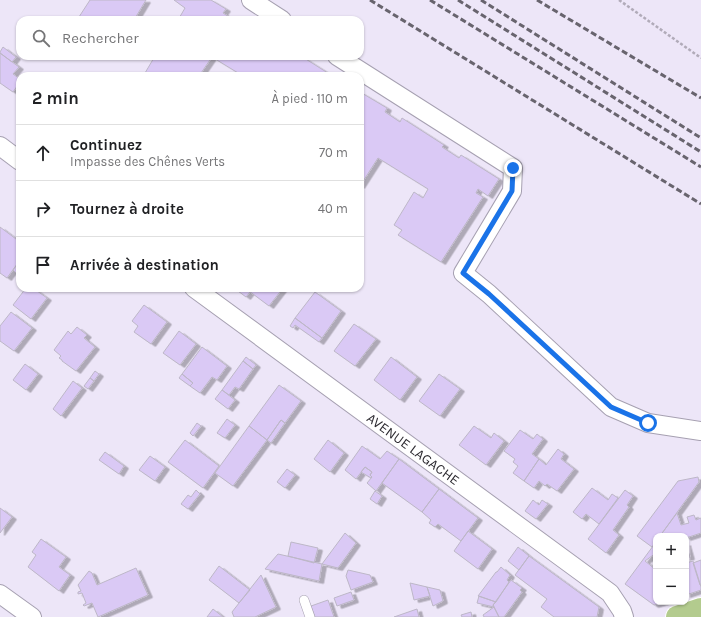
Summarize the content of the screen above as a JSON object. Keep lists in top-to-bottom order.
{
  "streets": {
    "street": ["AVENUE LAGACHE"]
  },
  "page": {
    "search": "Rechercher",
    "heading": ["2 min", "À pied · 110 m"],
    "list": [
      ["Continuez", "Impasse des Chênes Verts", "70 m"],
      ["Tournez à droite", "40 m"],
      "Arrivée à destination"
    ],
    "map_buttons": ["+", "−"]
  }
}
